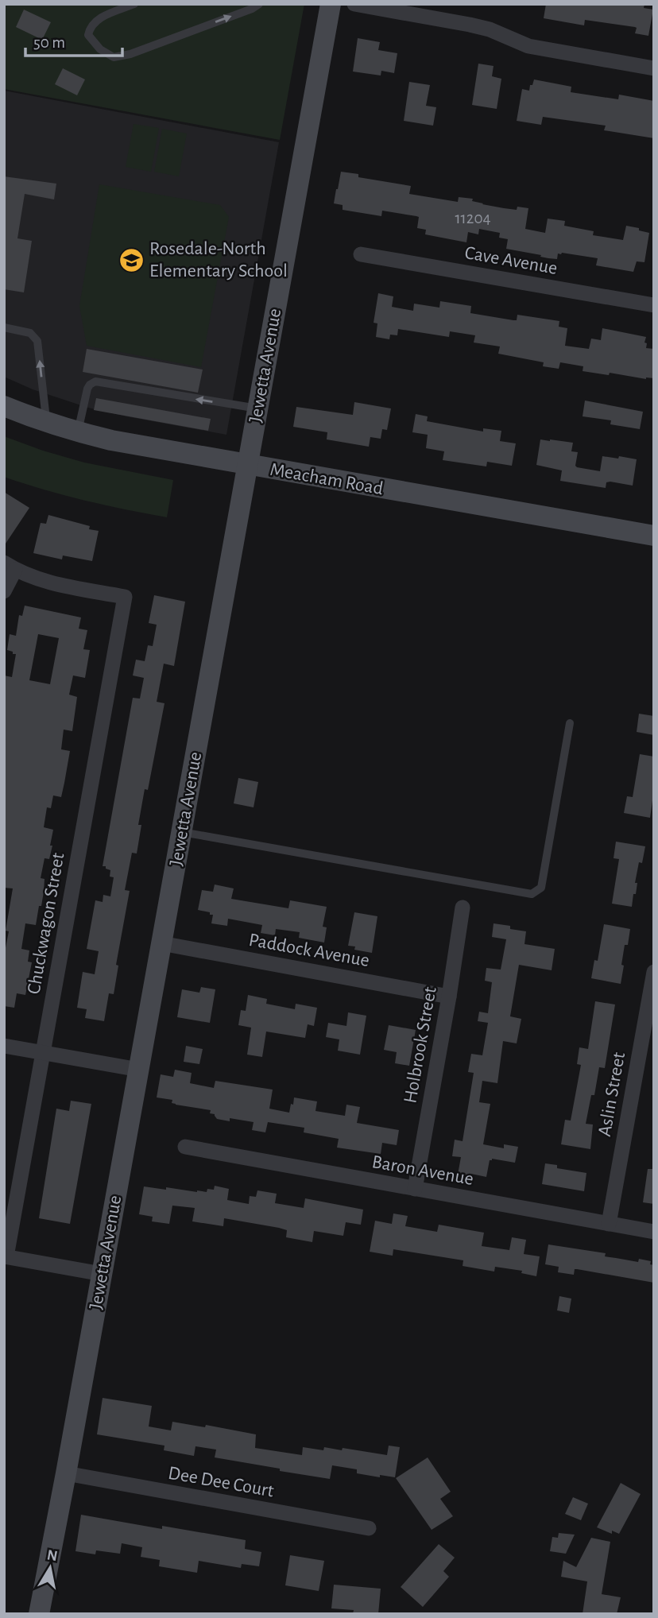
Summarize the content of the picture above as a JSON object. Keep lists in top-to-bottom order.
{
  "streets": {
    "street": [
      "Cave Avenue",
      "Jewetta Avenue",
      "Meacham Road",
      "Chuckwagon Street",
      "Paddock Avenue",
      "Holbrook Street",
      "Aslin Street",
      "Baron Avenue",
      "Dee Dee Court"
    ]
  },
  "crossings": [
    ["Jewetta Avenue", "Meacham Road"],
    ["Jewetta Avenue", "Paddock Avenue"],
    ["Jewetta Avenue", "Dee Dee Court"],
    ["Paddock Avenue", "Holbrook Street"],
    ["Holbrook Street", "Baron Avenue"],
    ["Aslin Street", "Baron Avenue"]
  ],
  "places": {
    "school or university": ["Rosedale-North Elementary School"]
  },
  "house_numbers": ["11204"],
  "scale_bar": "50 m",
  "north": "top"
}
